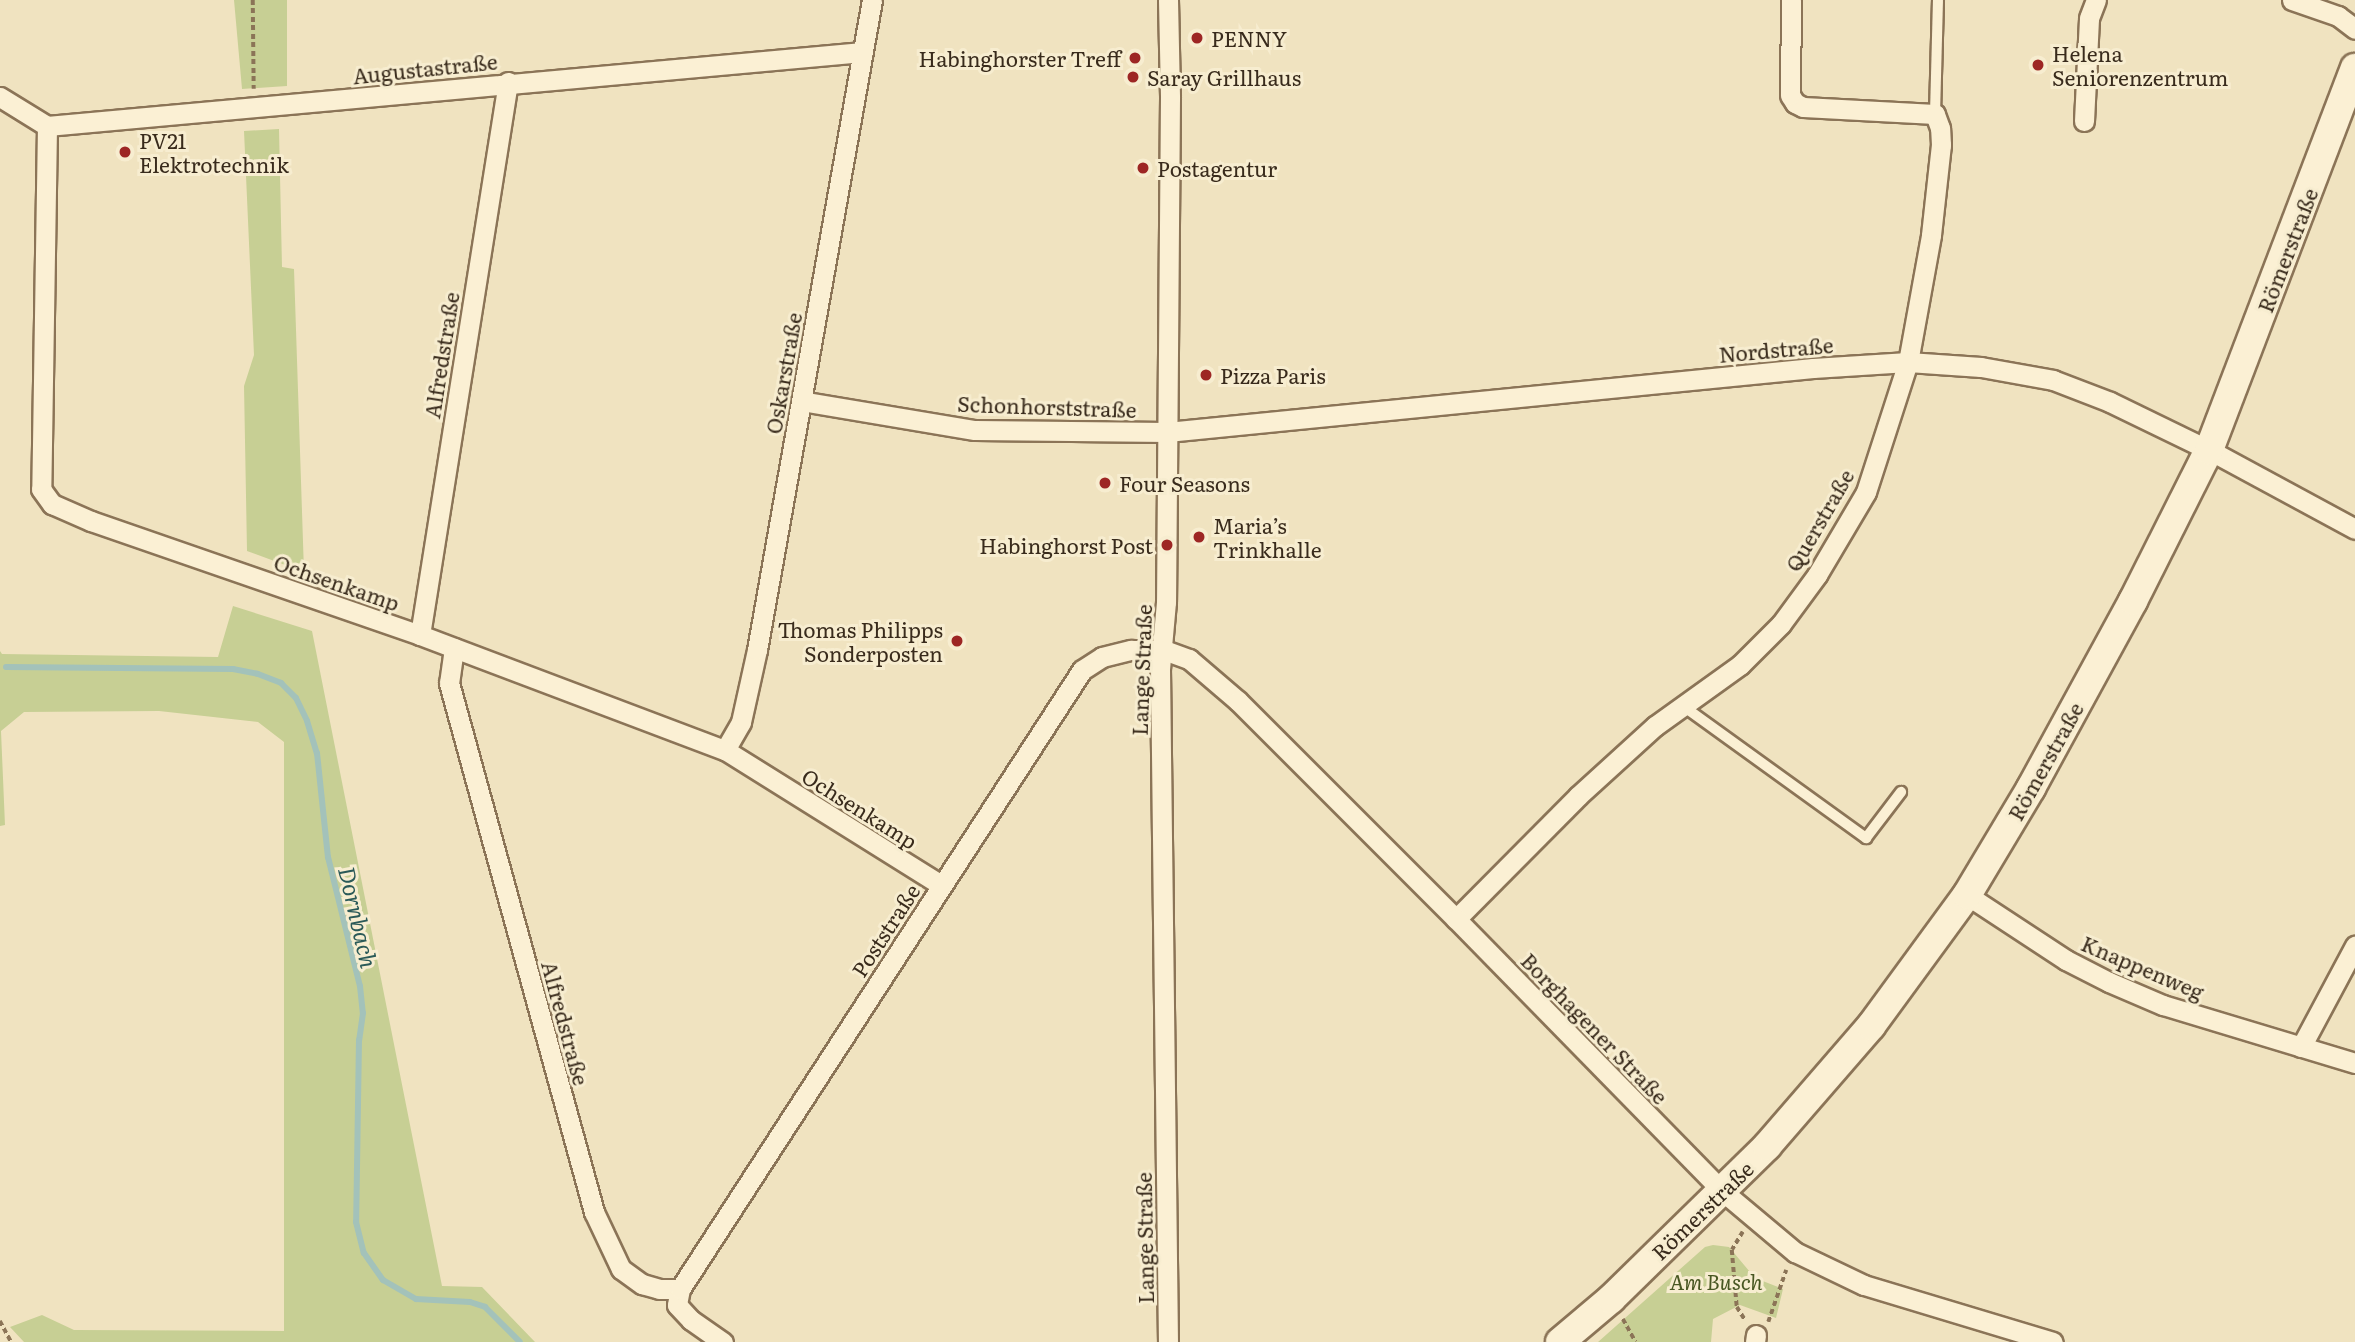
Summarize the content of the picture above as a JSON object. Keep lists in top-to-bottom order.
{
  "streets": {
    "main road": ["Römerstraße"],
    "street": [
      "Augustastraße",
      "Nordstraße",
      "Alfredstraße",
      "Oskarstraße",
      "Schonhorststraße",
      "Querstraße",
      "Ochsenkamp",
      "Lange Straße",
      "Poststraße",
      "Knappenweg",
      "Borghagener Straße"
    ]
  },
  "crossings": [
    ["Augustastraße", "Alfredstraße"],
    ["Augustastraße", "Oskarstraße"],
    ["Augustastraße", "Ochsenkamp"],
    ["Römerstraße", "Nordstraße"],
    ["Römerstraße", "Knappenweg"],
    ["Römerstraße", "Borghagener Straße"],
    ["Nordstraße", "Schonhorststraße"],
    ["Nordstraße", "Querstraße"],
    ["Nordstraße", "Lange Straße"],
    ["Alfredstraße", "Ochsenkamp"],
    ["Alfredstraße", "Poststraße"],
    ["Oskarstraße", "Schonhorststraße"],
    ["Oskarstraße", "Ochsenkamp"],
    ["Schonhorststraße", "Lange Straße"],
    ["Querstraße", "Borghagener Straße"],
    ["Ochsenkamp", "Poststraße"],
    ["Lange Straße", "Poststraße"],
    ["Lange Straße", "Borghagener Straße"],
    ["Poststraße", "Borghagener Straße"]
  ],
  "water": ["Dornbach"],
  "parks": ["Am Busch"],
  "places": [
    "PENNY",
    "Habinghorster Treff",
    "Helena Seniorenzentrum",
    "Saray Grillhaus",
    "PV21 Elektrotechnik",
    "Postagentur",
    "Pizza Paris",
    "Four Seasons",
    "Maria’s Trinkhalle",
    "Habinghorst Post",
    "Thomas Philipps Sonderposten"
  ]
}
